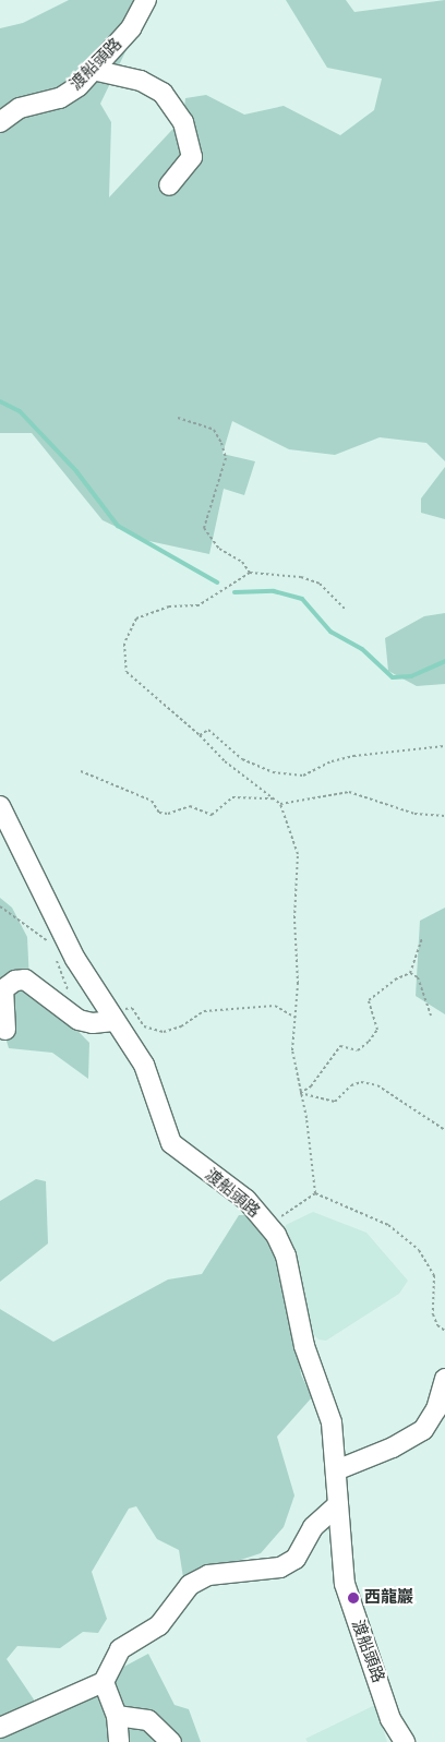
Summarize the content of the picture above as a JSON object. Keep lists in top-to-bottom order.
{
  "streets": {
    "street": ["渡船頭路"]
  },
  "places": ["西龍巖"]
}
